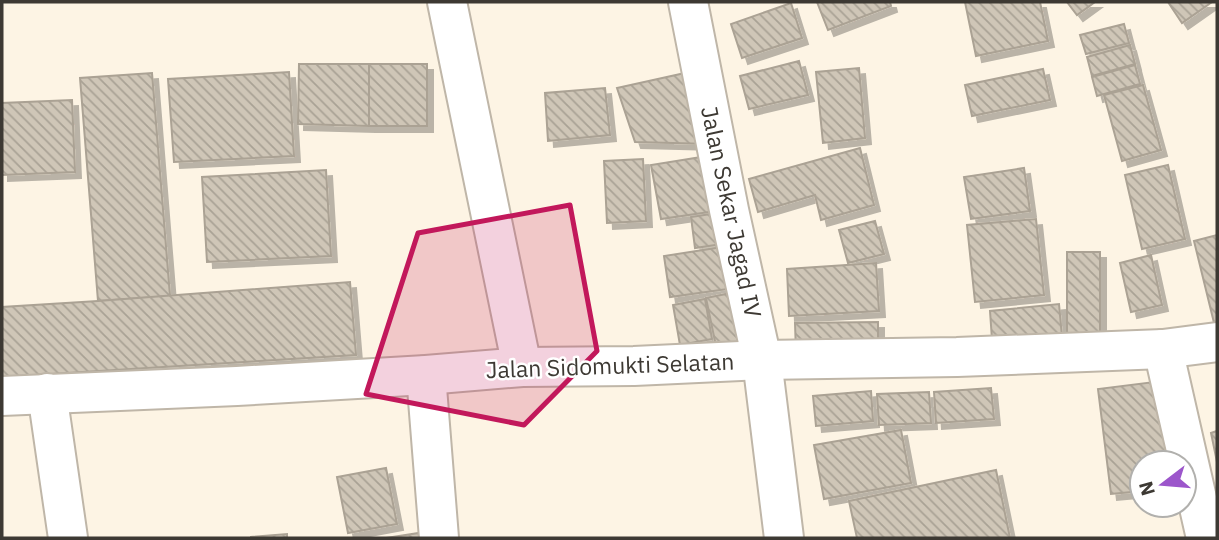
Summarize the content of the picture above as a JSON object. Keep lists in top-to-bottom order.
{
  "streets": {
    "street": ["Jalan Sekar Jagad IV", "Jalan Sidomukti Selatan"]
  },
  "crossings": [
    ["Jalan Sekar Jagad IV", "Jalan Sidomukti Selatan"]
  ],
  "north": "left"
}
